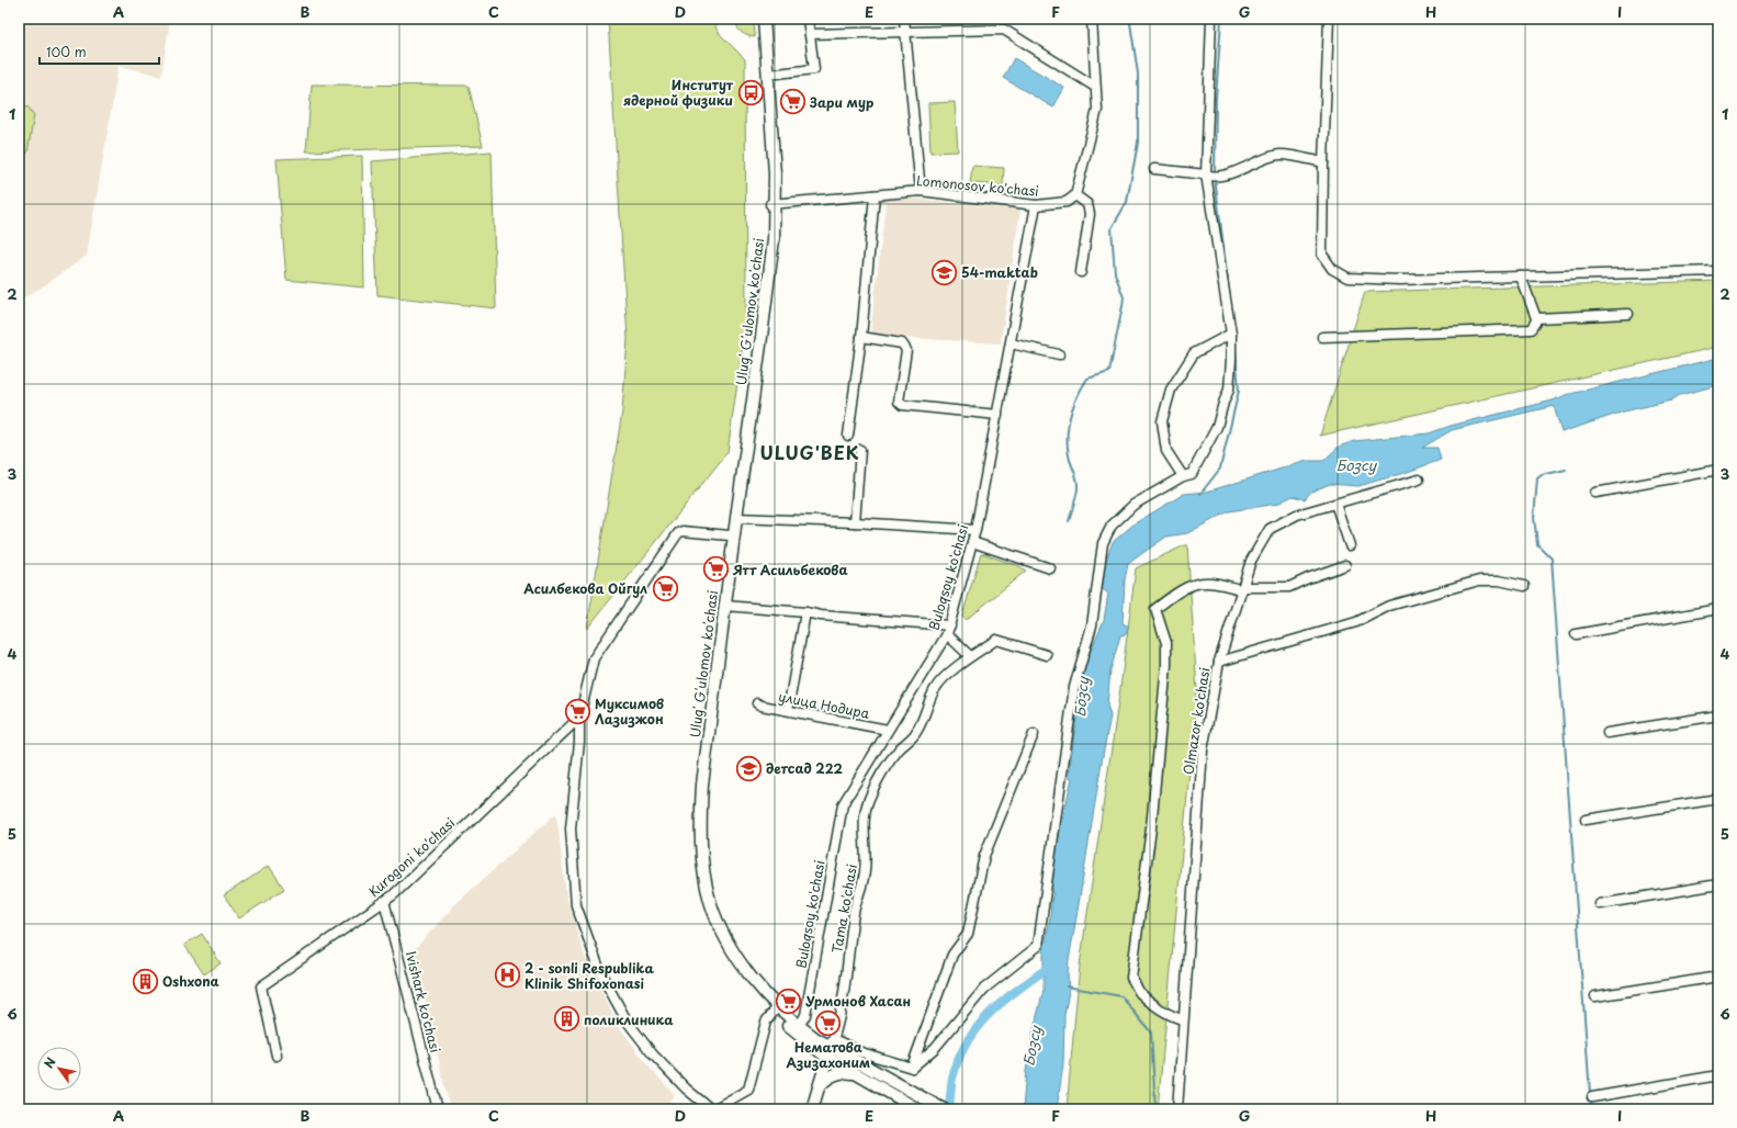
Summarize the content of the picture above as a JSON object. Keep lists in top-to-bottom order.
{
  "streets": {
    "main road": ["Ulugʻ Gʻulomov koʻchasi"],
    "street": [
      "Lomonosov ko'chasi",
      "Buloqsoy ko'chasi",
      "улица Нодира",
      "Olmazor ko'chasi",
      "Kurogoni ko'chasi",
      "Tama ko'chasi",
      "Ivishark ko'chasi"
    ]
  },
  "crossings": [
    ["Lomonosov ko'chasi", "Ulugʻ Gʻulomov koʻchasi"],
    ["Lomonosov ko'chasi", "Buloqsoy ko'chasi"],
    ["Ulugʻ Gʻulomov koʻchasi", "Buloqsoy ko'chasi"],
    ["Ulugʻ Gʻulomov koʻchasi", "Tama ko'chasi"],
    ["Buloqsoy ko'chasi", "улица Нодира"],
    ["Kurogoni ko'chasi", "Ivishark ko'chasi"]
  ],
  "districts": ["ULUG'BEK"],
  "water": ["Бозсу"],
  "places": {
    "bus stop": ["Институт ядерной физики"],
    "supermarket": [
      "Зари мур",
      "Ятт Асильбекова",
      "Асилбекова Ойгул",
      "Муксимов Лазизжон",
      "Урмонов Хасан",
      "Нематова Азизахоним"
    ],
    "school or university": ["54-maktab", "детсад 222"],
    "hospital": ["2 - sonli Respublika Klinik Shifoxonasi"],
    "building": ["Oshxona", "поликлиника"]
  },
  "scale_bar": "100 m",
  "north": "top left",
  "grid": {
    "columns": [
      "A",
      "B",
      "C",
      "D",
      "E",
      "F",
      "G",
      "H",
      "I"
    ],
    "rows": [
      "1",
      "2",
      "3",
      "4",
      "5",
      "6"
    ]
  }
}
